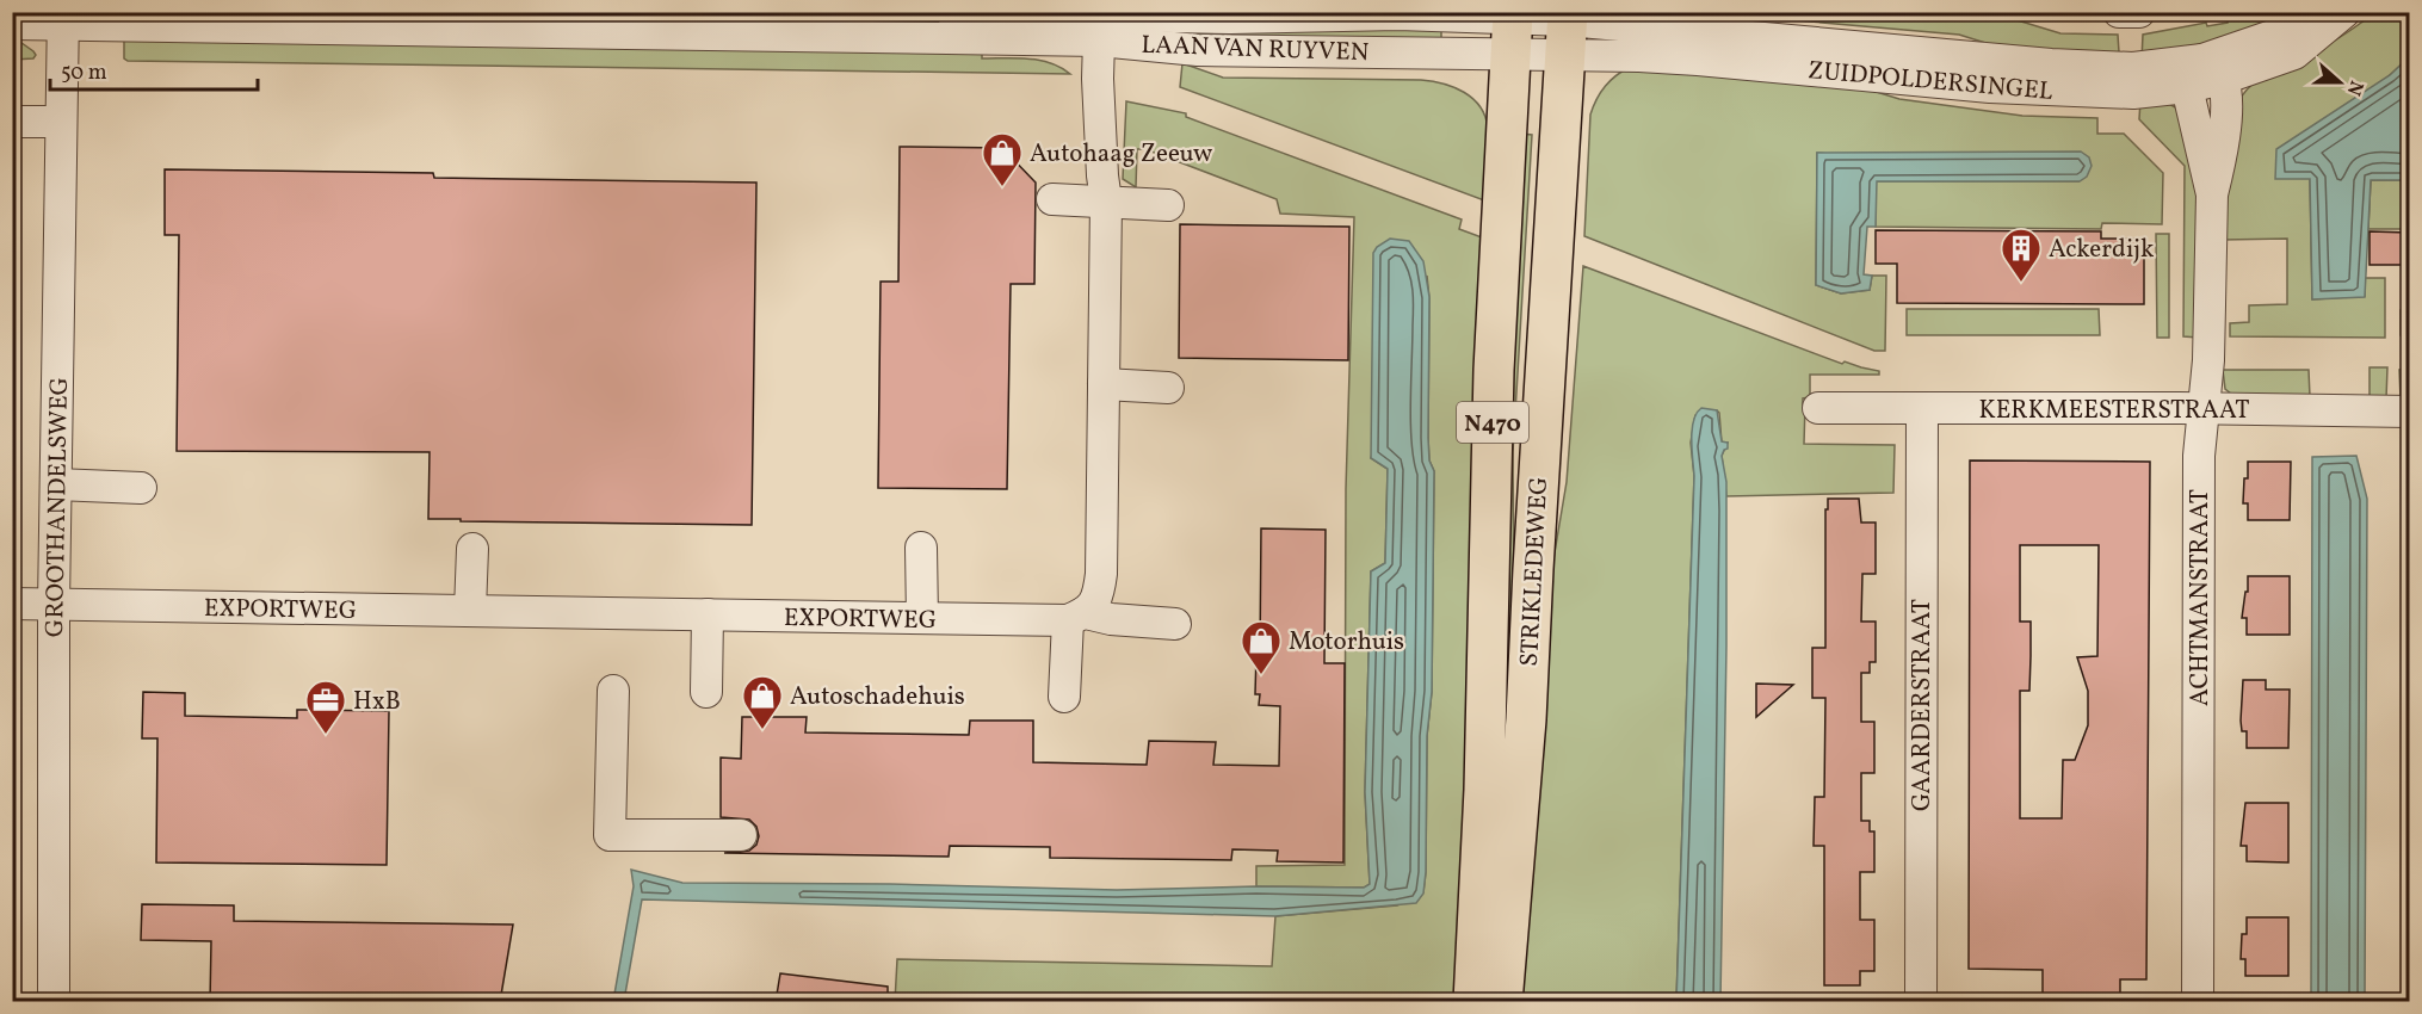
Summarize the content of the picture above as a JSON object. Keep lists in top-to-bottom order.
{
  "streets": {
    "main road": ["N470", "STRIKLEDEWEG"],
    "street": [
      "LAAN VAN RUYVEN",
      "ZUIDPOLDERSINGEL",
      "KERKMEESTERSTRAAT",
      "GROOTHANDELSWEG",
      "ACHTMANSTRAAT",
      "EXPORTWEG",
      "GAARDERSTRAAT"
    ]
  },
  "crossings": [
    ["LAAN VAN RUYVEN", "ZUIDPOLDERSINGEL"],
    ["LAAN VAN RUYVEN", "GROOTHANDELSWEG"],
    ["LAAN VAN RUYVEN", "STRIKLEDEWEG"],
    ["ZUIDPOLDERSINGEL", "STRIKLEDEWEG"],
    ["ZUIDPOLDERSINGEL", "ACHTMANSTRAAT"],
    ["KERKMEESTERSTRAAT", "ACHTMANSTRAAT"],
    ["KERKMEESTERSTRAAT", "GAARDERSTRAAT"],
    ["GROOTHANDELSWEG", "EXPORTWEG"]
  ],
  "places": {
    "shop": ["Autohaag Zeeuw", "Motorhuis", "Autoschadehuis"],
    "building": ["Ackerdijk"],
    "office": ["HxB"]
  },
  "scale_bar": "50 m",
  "north": "right"
}
